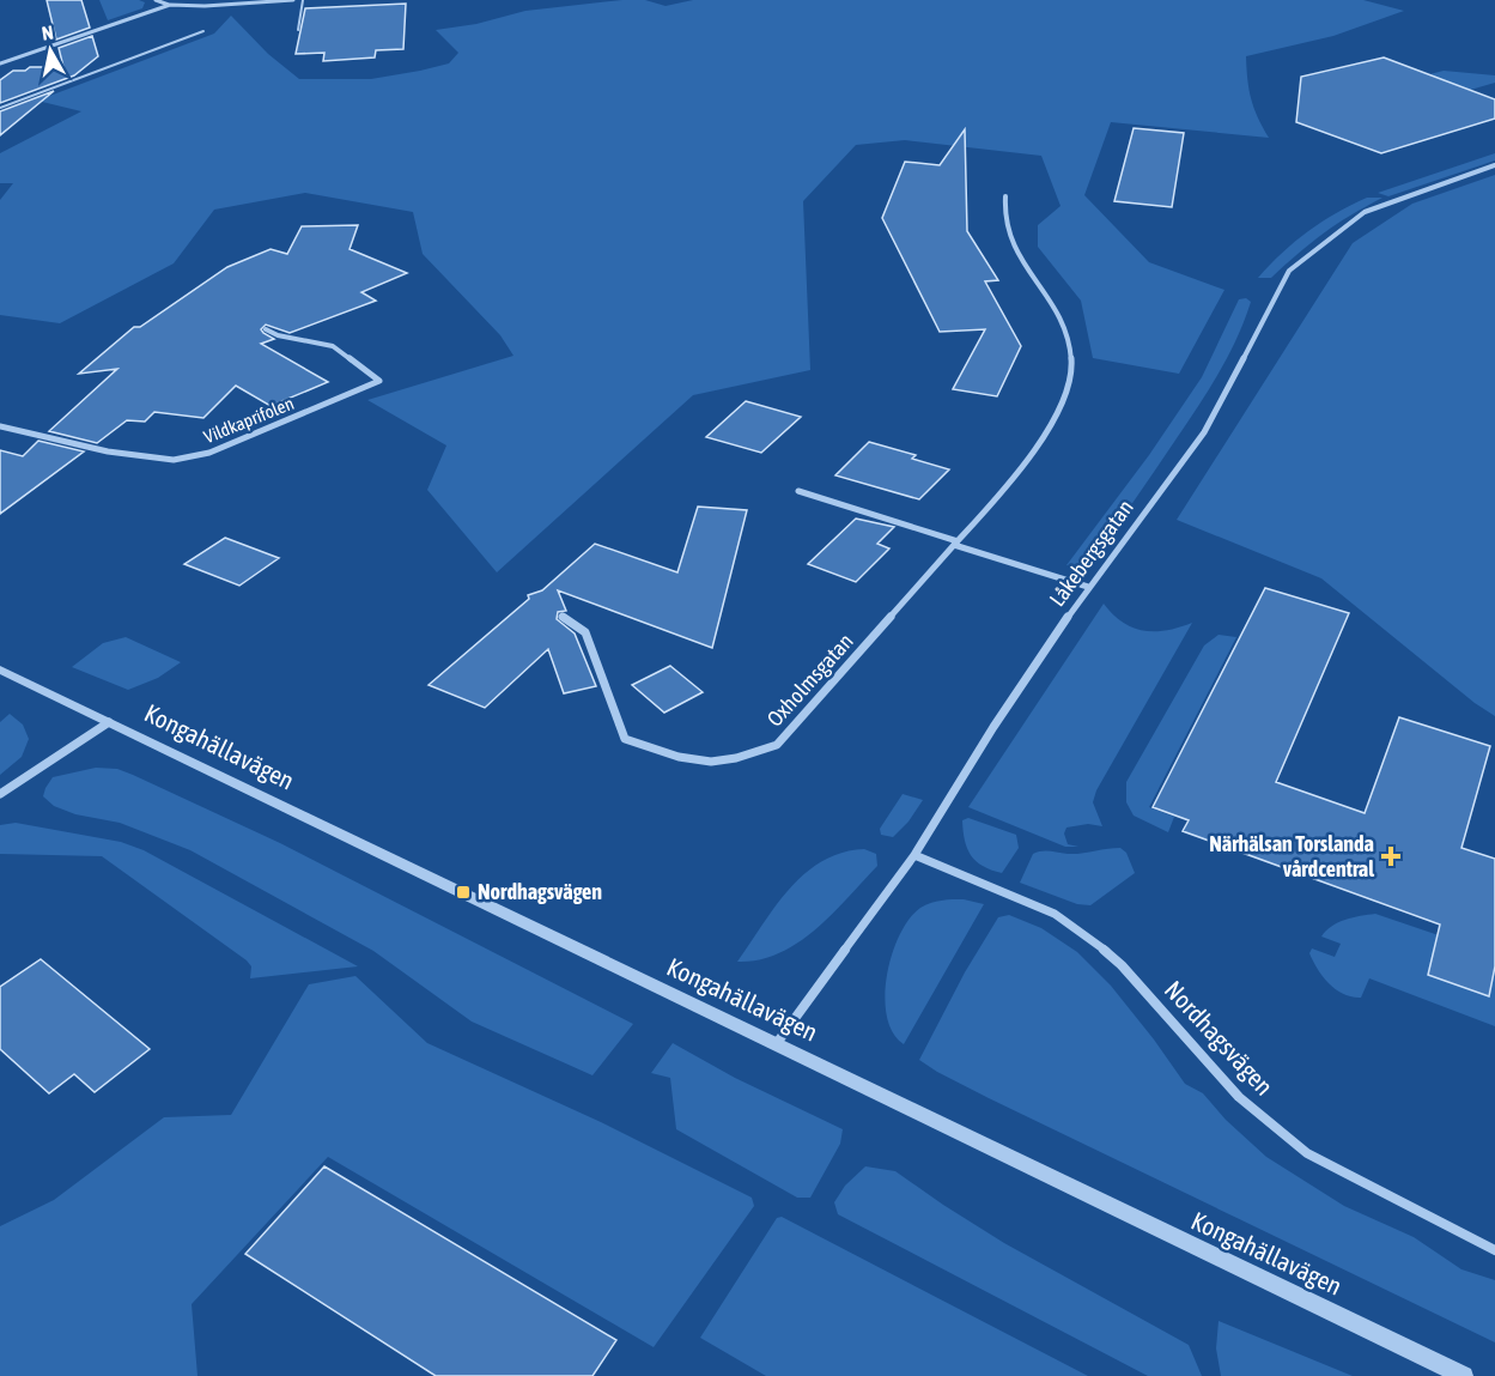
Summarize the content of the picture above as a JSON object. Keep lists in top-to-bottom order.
{
  "streets": {
    "street": [
      "Vildkaprifolen",
      "Låkebergsgatan",
      "Oxholmsgatan",
      "Kongahällavägen",
      "Nordhagsvägen"
    ]
  },
  "crossings": [
    ["Låkebergsgatan", "Kongahällavägen"],
    ["Låkebergsgatan", "Nordhagsvägen"]
  ],
  "places": {
    "health": ["Närhälsan Torslanda vårdcentral"],
    "transit": ["Nordhagsvägen"]
  },
  "north": "top"
}
